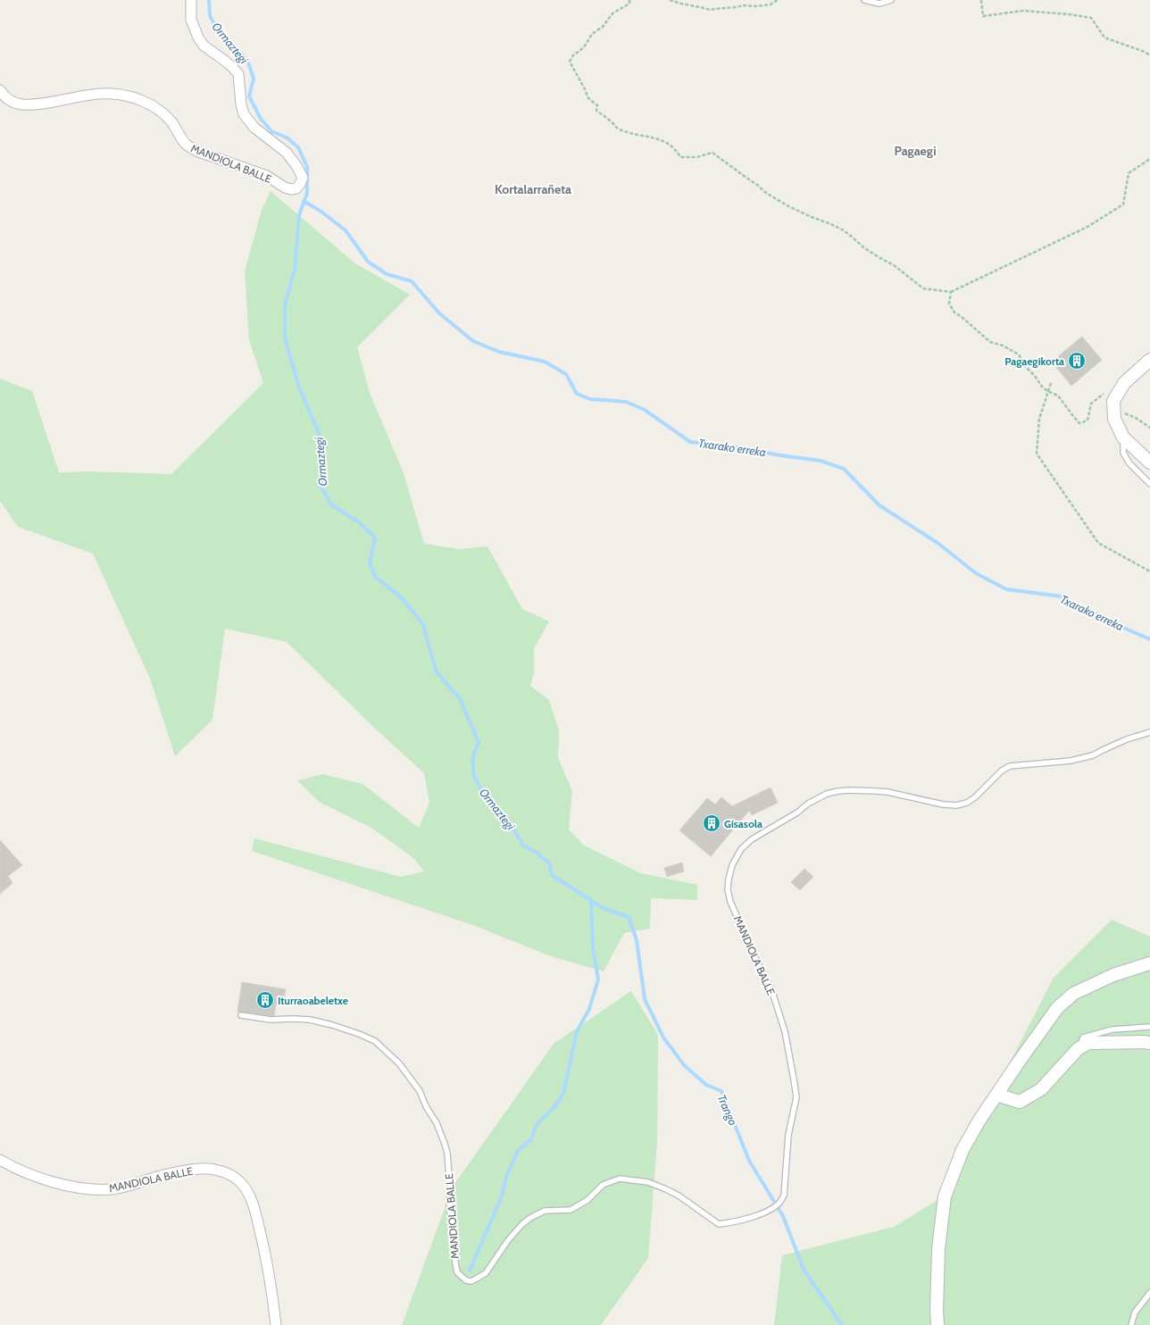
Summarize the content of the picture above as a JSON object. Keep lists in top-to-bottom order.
{
  "streets": {
    "street": ["MANDIOLA BALLE"]
  },
  "districts": ["Pagaegi", "Kortalarrañeta"],
  "water": ["Ormaztegi", "Txarako erreka", "Trango"],
  "places": {
    "building": ["Pagaegikorta", "Gisasola", "Iturraoabeletxe"]
  }
}
